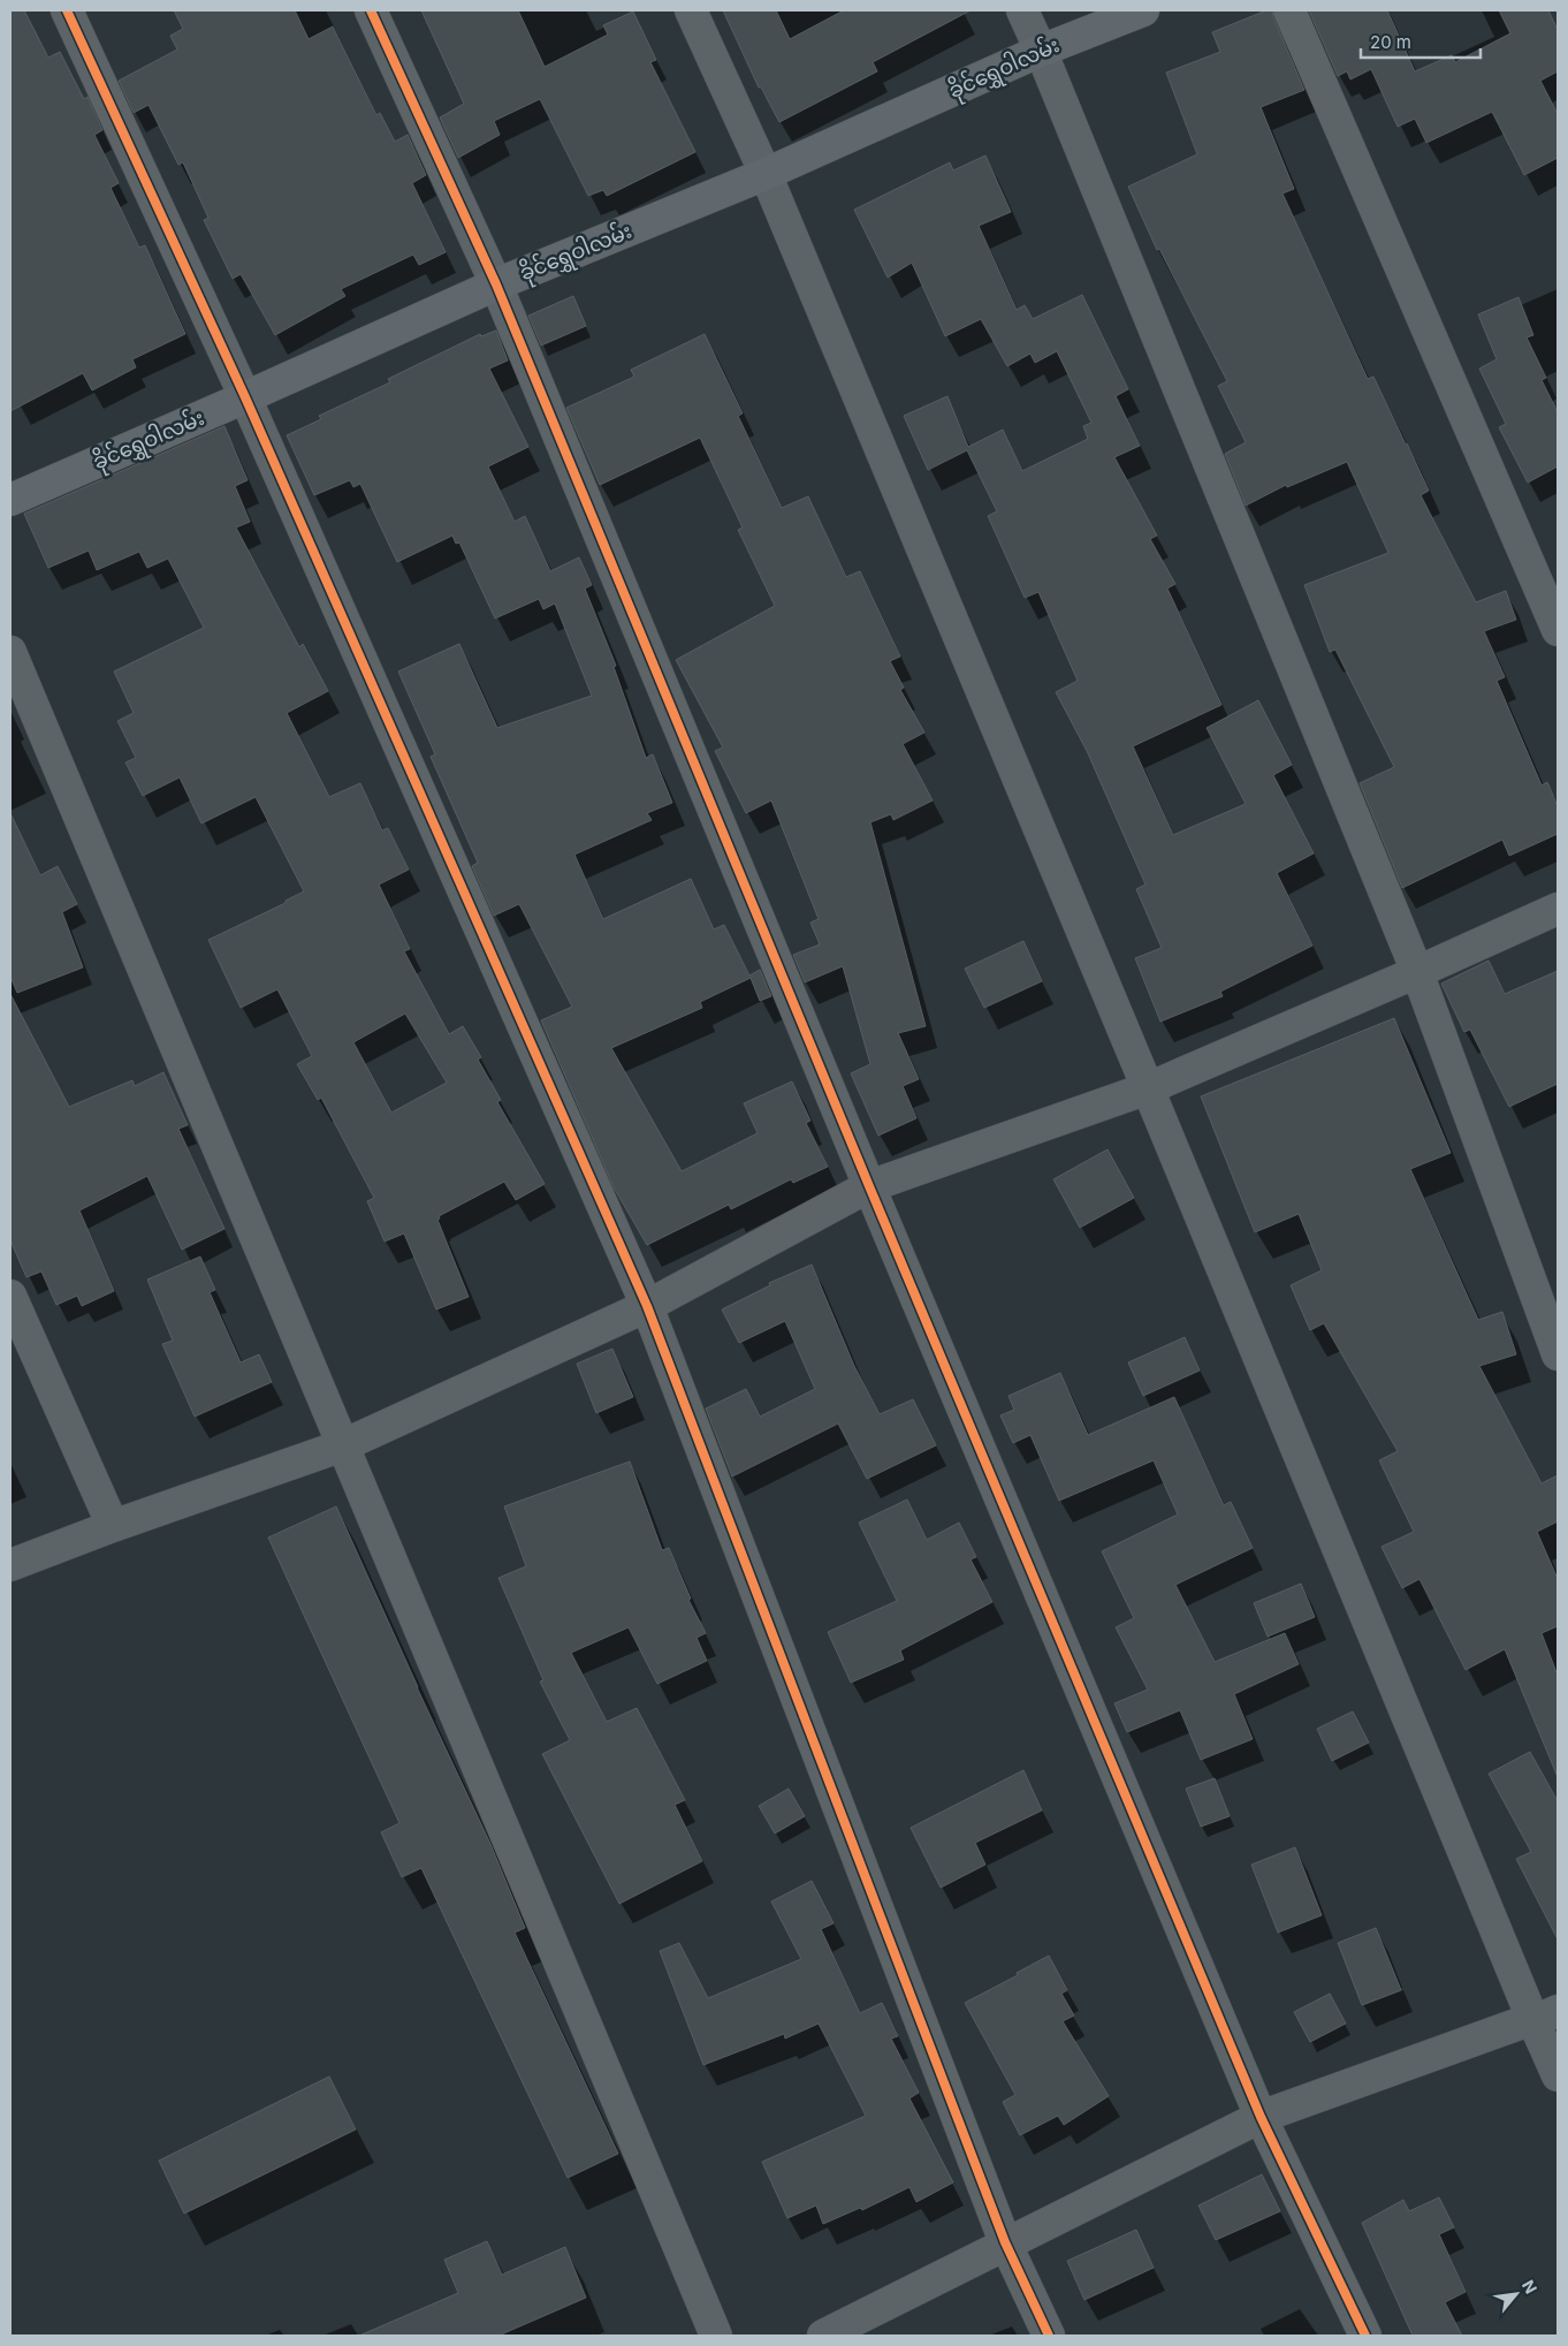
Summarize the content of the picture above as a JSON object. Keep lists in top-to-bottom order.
{
  "streets": {
    "street": ["ခိုင်ရွှေဝါလမ်း"]
  },
  "scale_bar": "20 m",
  "north": "top right"
}
